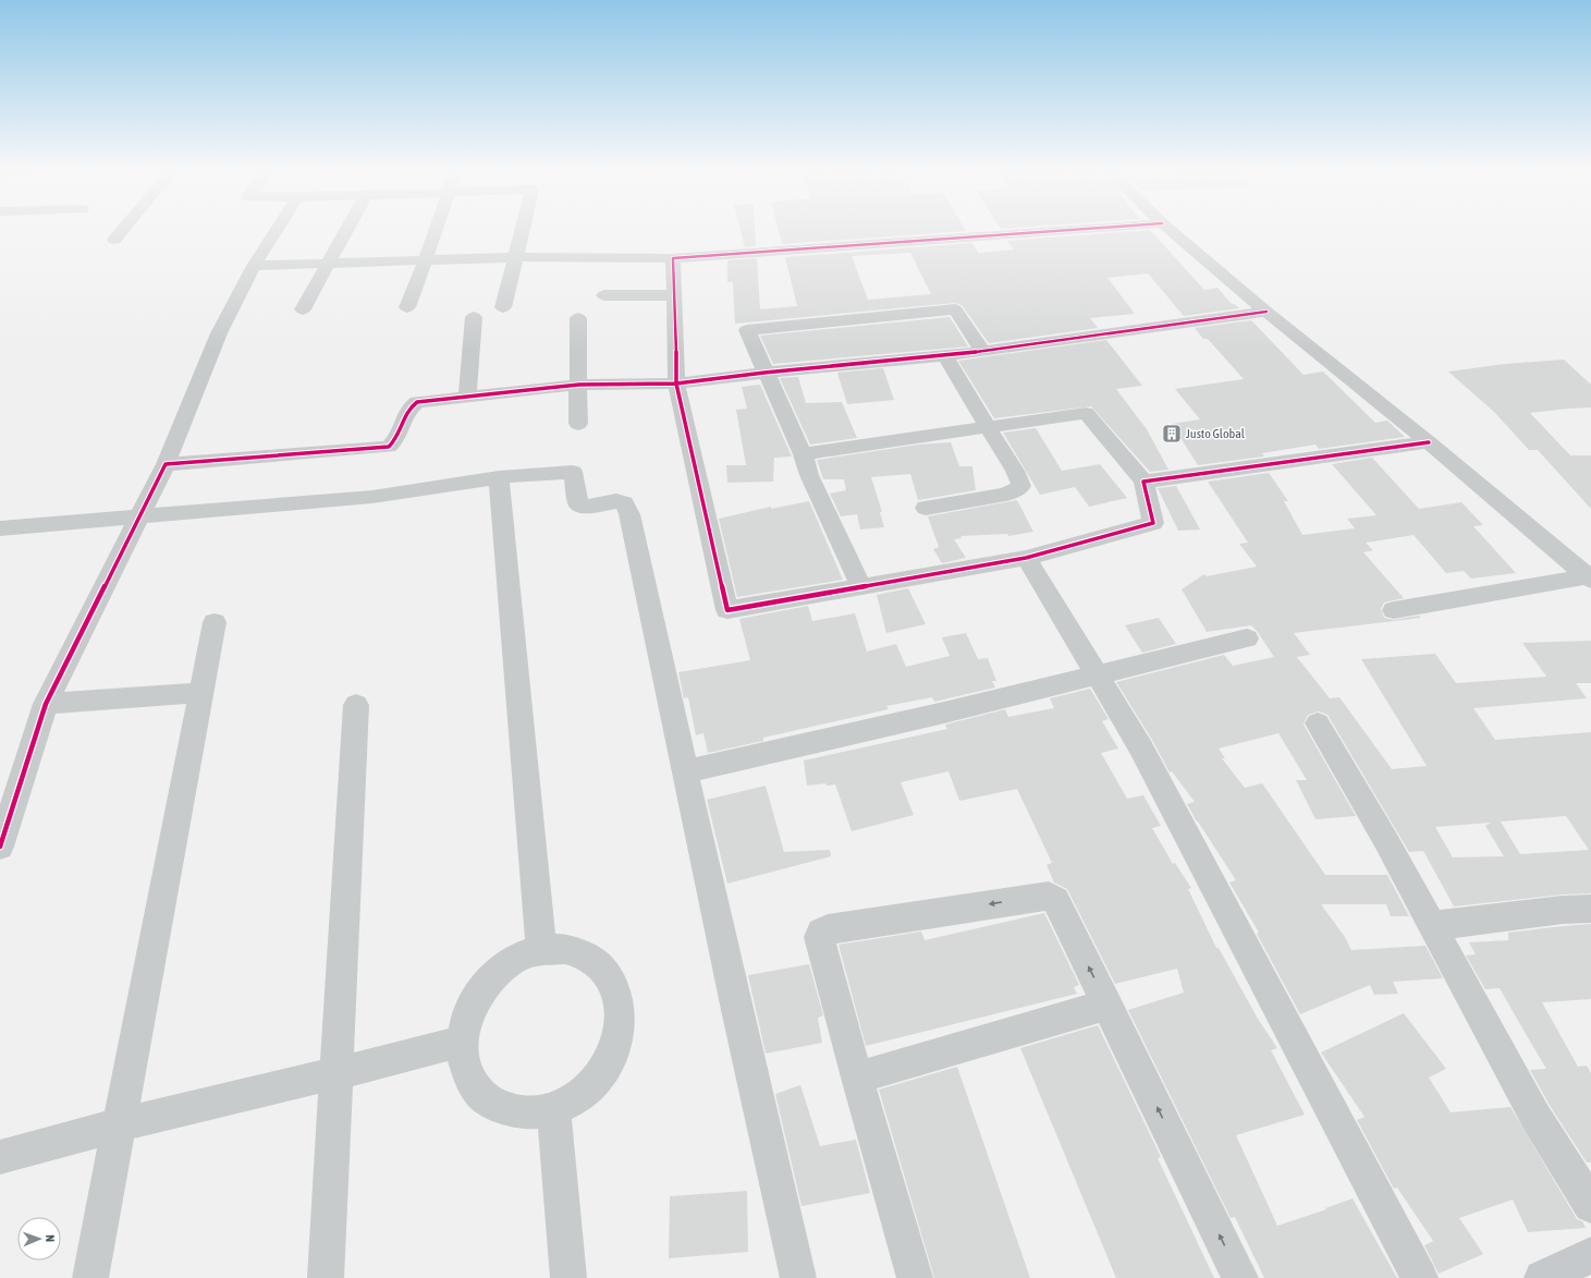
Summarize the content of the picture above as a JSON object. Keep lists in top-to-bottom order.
{
  "places": {
    "building": ["Justo Global"]
  },
  "north": "right"
}
